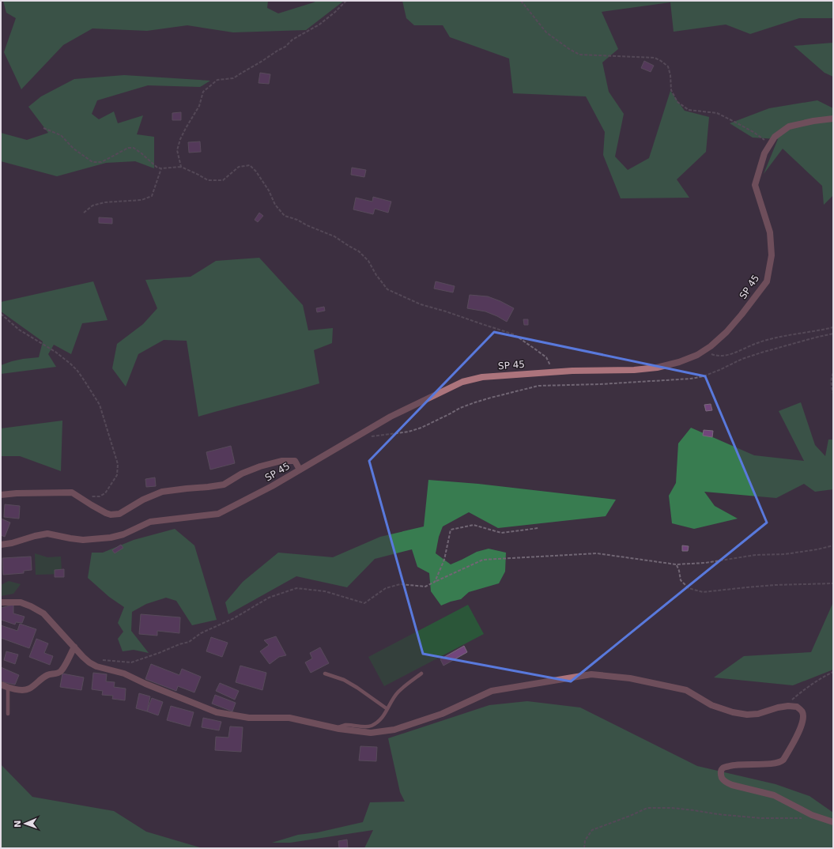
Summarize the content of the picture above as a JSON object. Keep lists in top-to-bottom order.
{
  "streets": {
    "street": ["SP 45"]
  },
  "north": "left"
}
